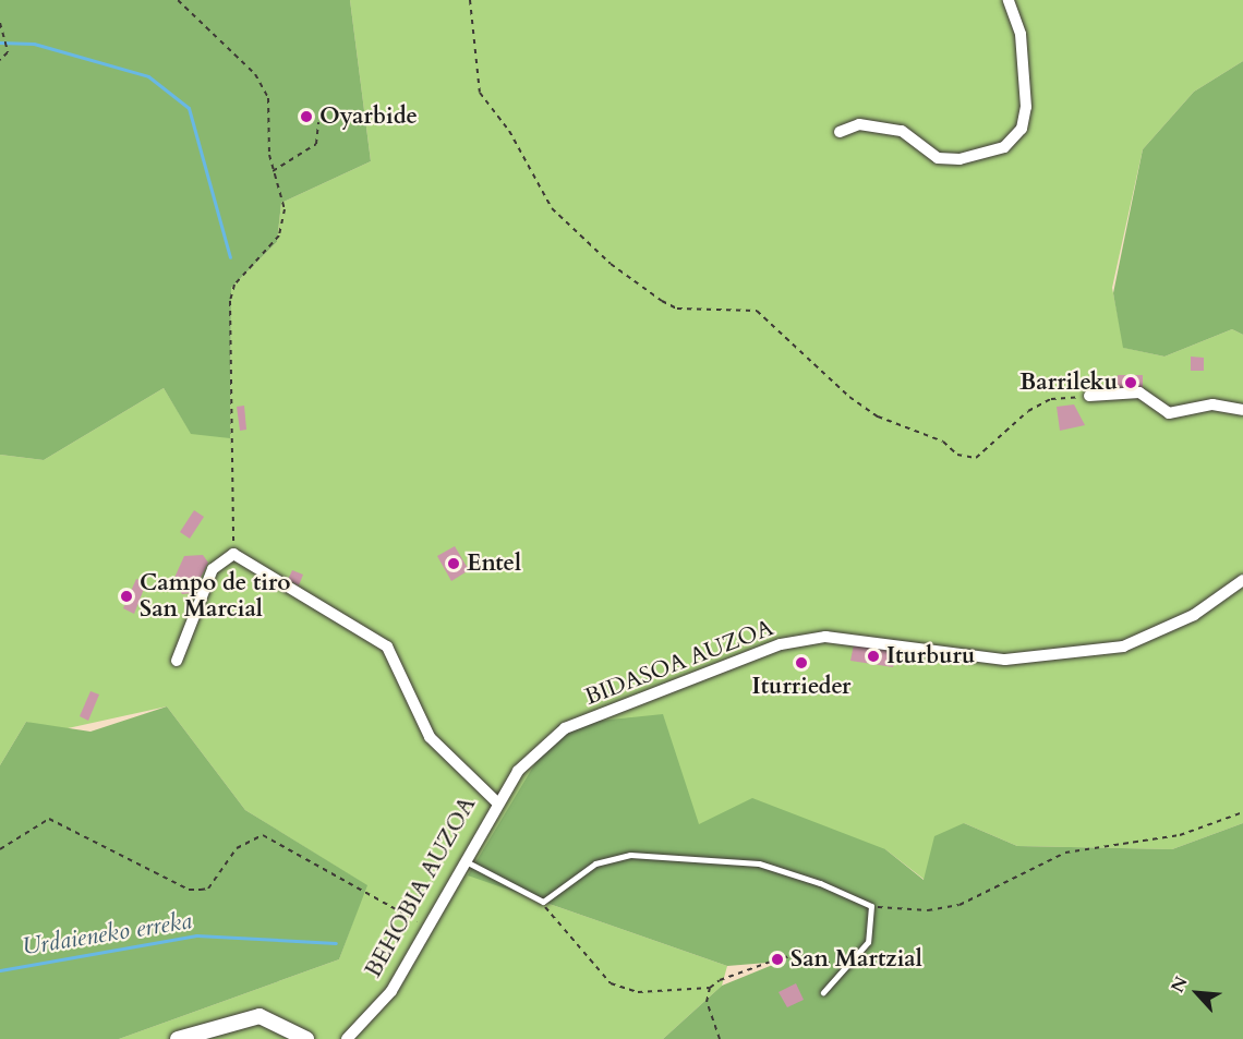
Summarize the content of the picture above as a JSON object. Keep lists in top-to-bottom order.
{
  "streets": {
    "street": ["BIDASOA AUZOA", "BEHOBIA AUZOA"]
  },
  "crossings": [
    ["BIDASOA AUZOA", "BEHOBIA AUZOA"]
  ],
  "water": ["Urdaieneko erreka"],
  "places": [
    "Oyarbide",
    "Barrileku",
    "Entel",
    "Campo de tiro San Marcial",
    "Iturburu",
    "Iturrieder",
    "San Martzial"
  ],
  "north": "top left"
}
